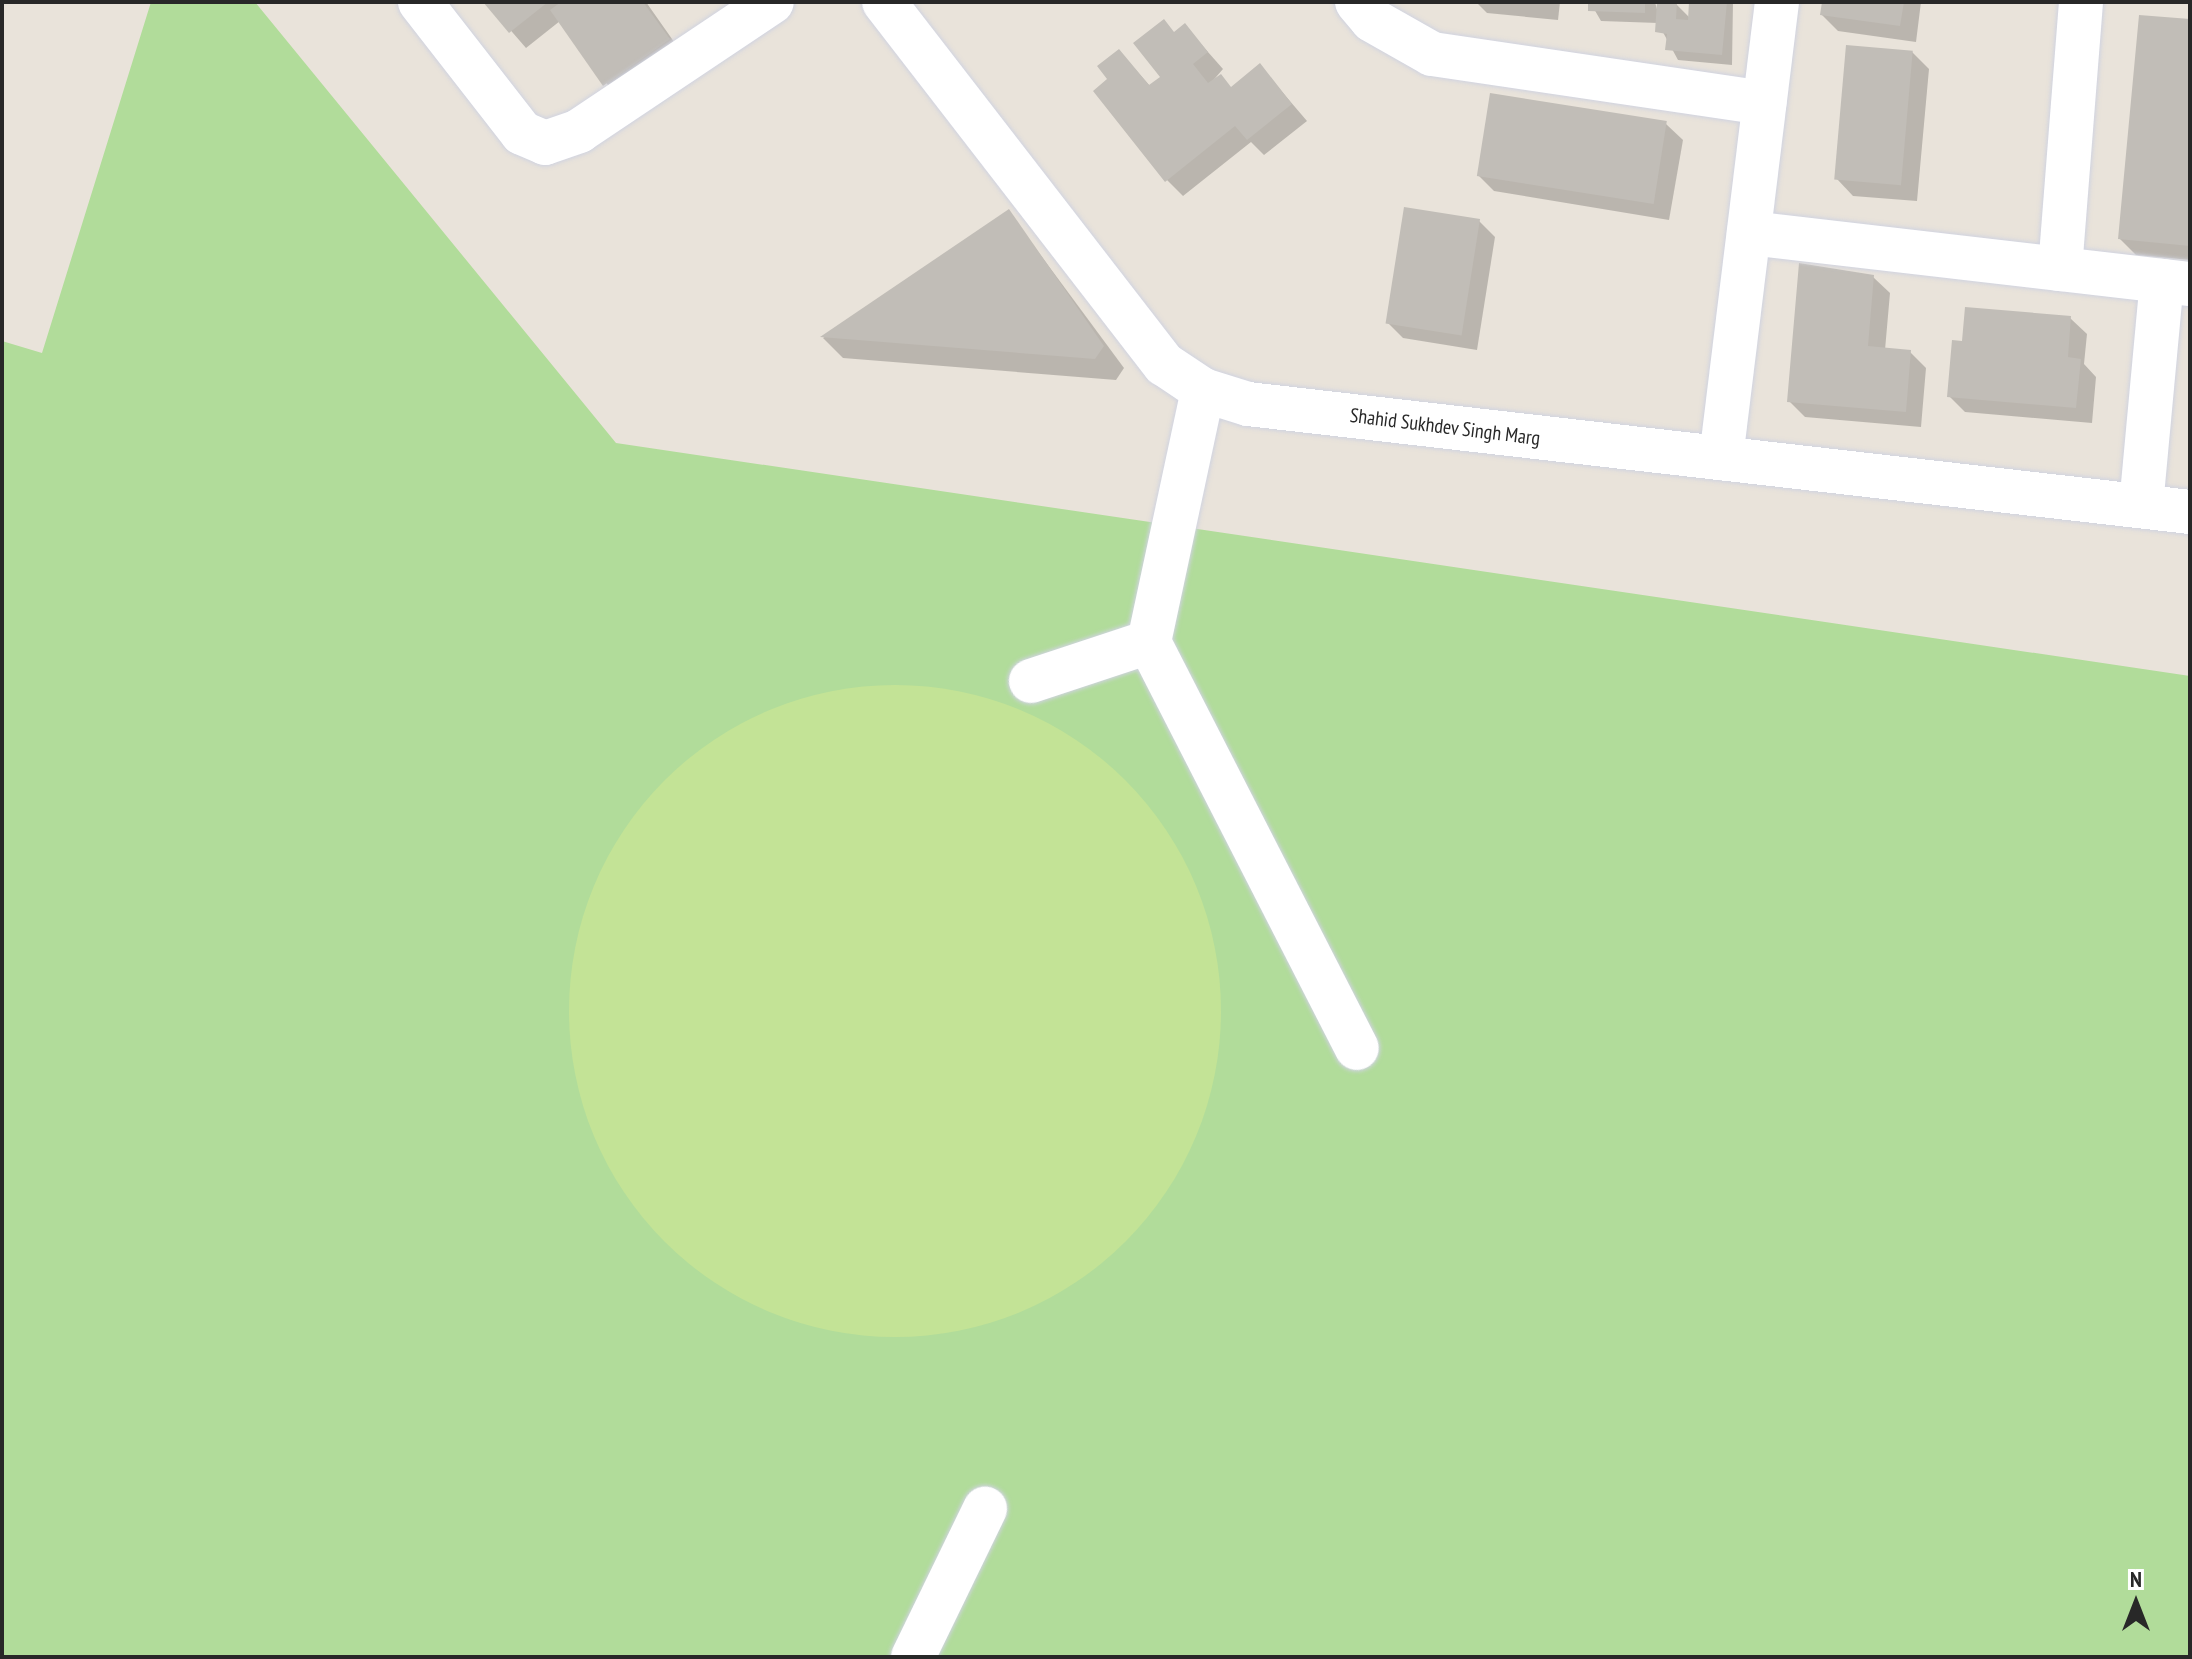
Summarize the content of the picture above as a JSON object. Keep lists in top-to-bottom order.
{
  "streets": {
    "street": ["Shahid Sukhdev Singh Marg"]
  },
  "north": "top"
}
